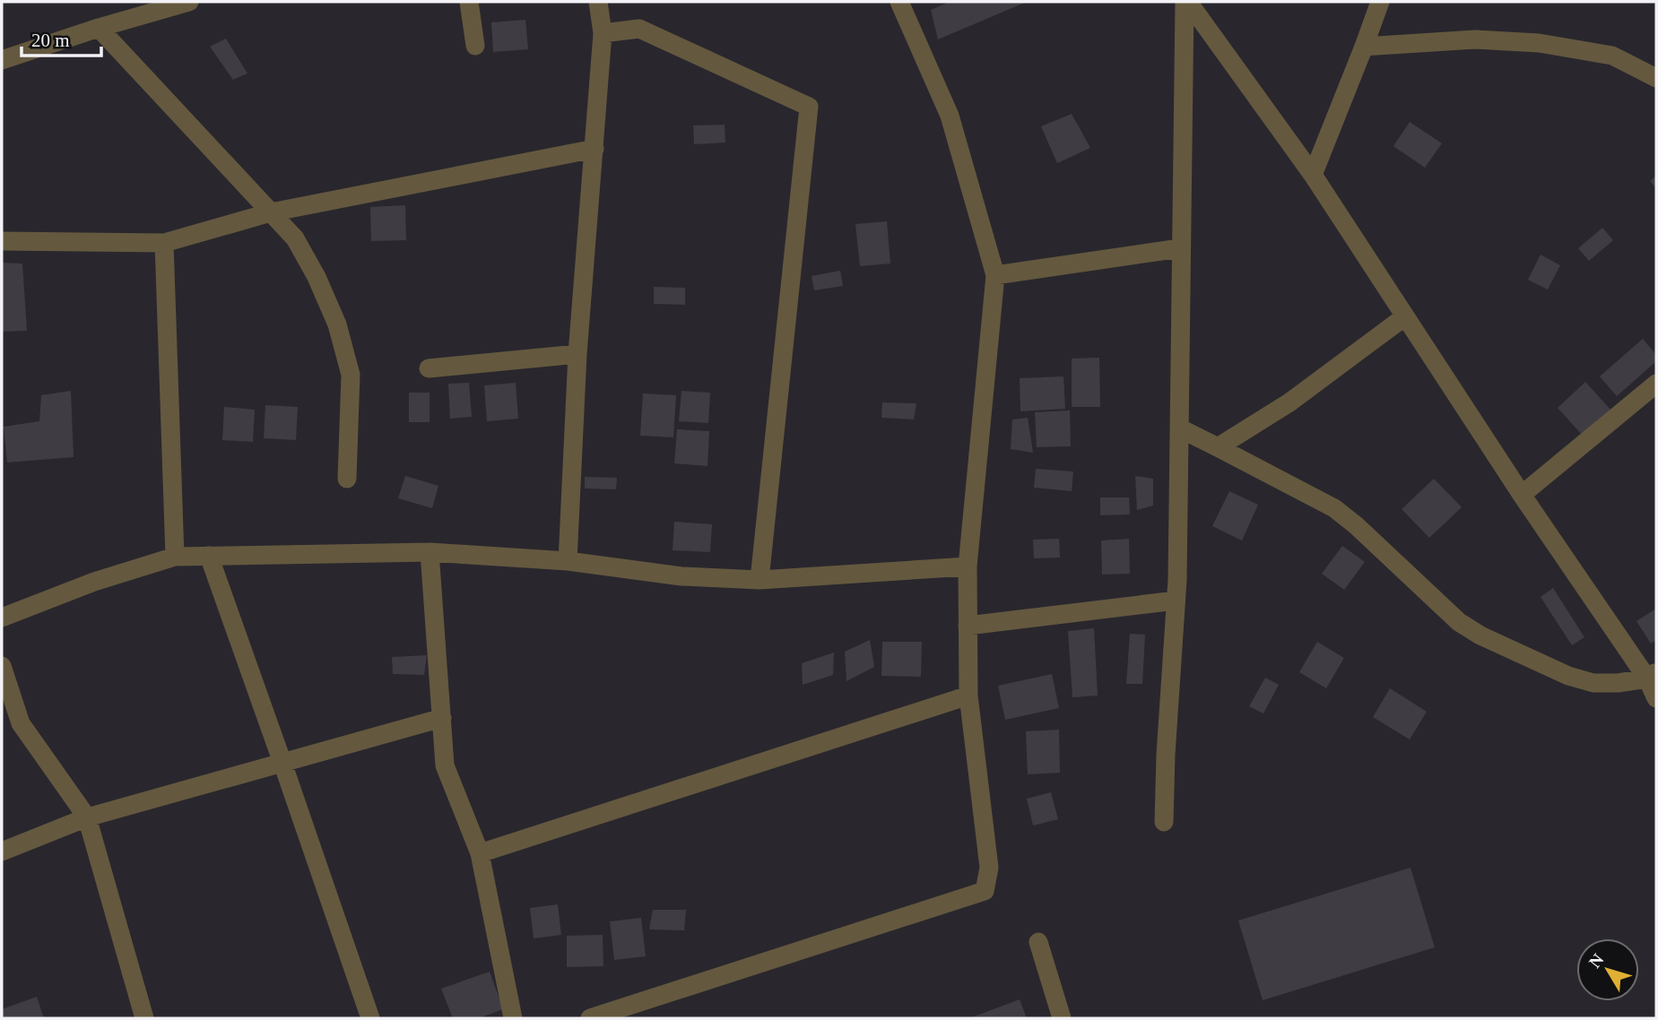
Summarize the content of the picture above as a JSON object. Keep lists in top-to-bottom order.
{
  "scale_bar": "20 m",
  "north": "top left"
}
